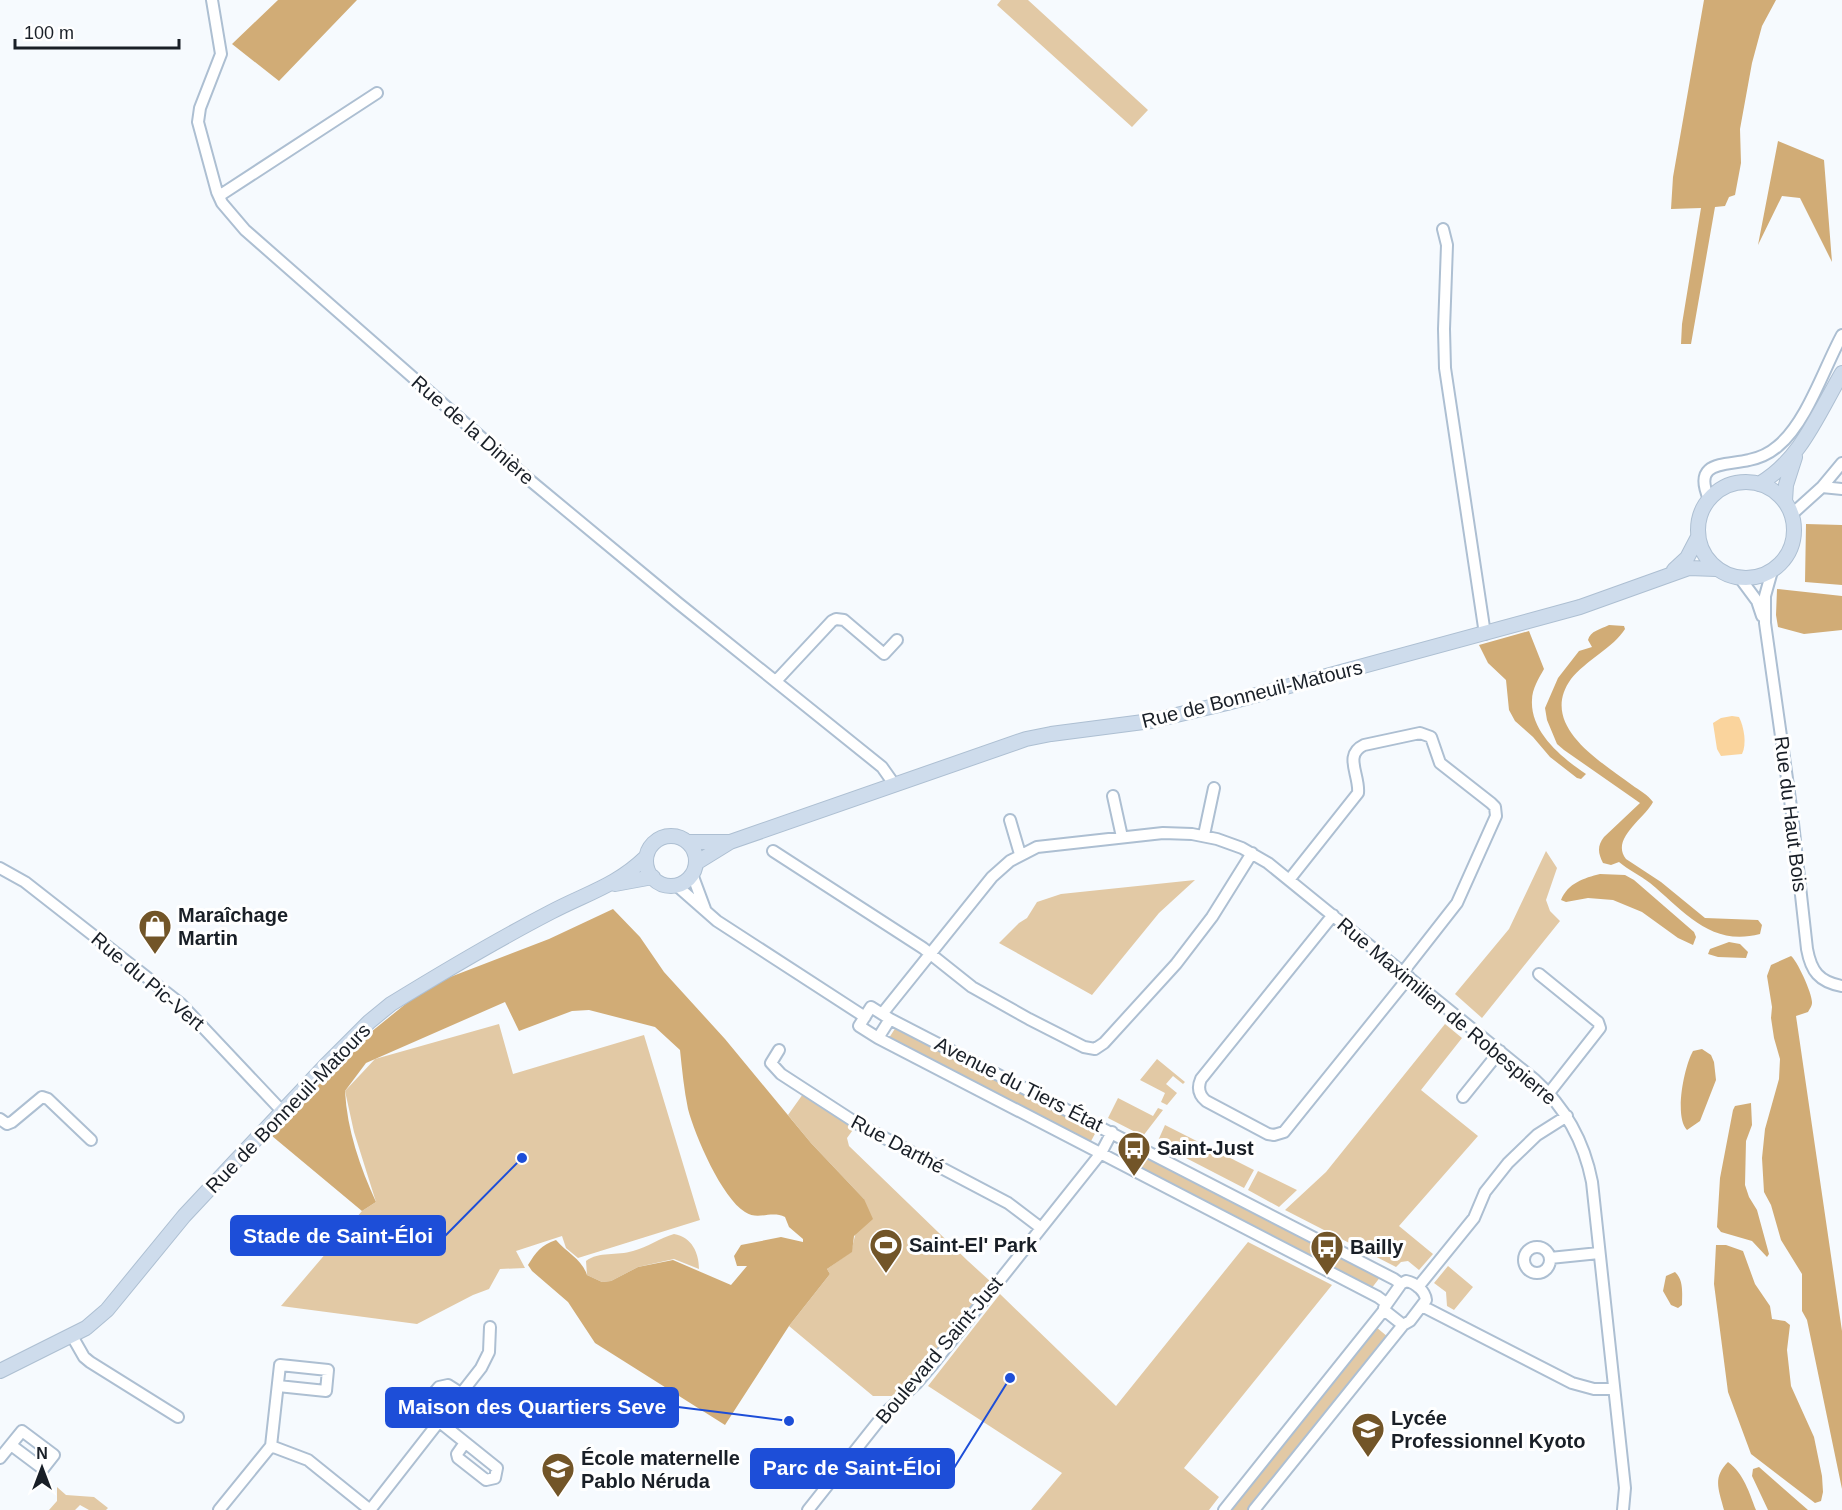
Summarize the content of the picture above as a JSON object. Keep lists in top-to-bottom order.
{
  "streets": {
    "main road": ["Rue de Bonneuil-Matours"],
    "street": [
      "Rue de la Dinière",
      "Rue du Haut Bois",
      "Rue du Pic-Vert",
      "Rue Maximilien de Robespierre",
      "Avenue du Tiers État",
      "Rue Darthé",
      "Boulevard Saint-Just"
    ]
  },
  "crossings": [
    ["Rue de la Dinière", "Rue de Bonneuil-Matours"],
    ["Rue de Bonneuil-Matours", "Rue du Haut Bois"],
    ["Rue de Bonneuil-Matours", "Rue du Pic-Vert"],
    ["Rue Maximilien de Robespierre", "Avenue du Tiers État"],
    ["Avenue du Tiers État", "Boulevard Saint-Just"],
    ["Rue Darthé", "Boulevard Saint-Just"]
  ],
  "places": {
    "shop": ["Maraîchage Martin"],
    "other": ["Stade de Saint-Éloi", "Parc de Saint-Éloi", "Maison des Quartiers Seve"],
    "bus stop": ["Saint-Just", "Bailly"],
    "sports": ["Saint-El' Park"],
    "school or university": ["Lycée Professionnel Kyoto", "École maternelle Pablo Néruda"]
  },
  "scale_bar": "100 m",
  "north": "top"
}
